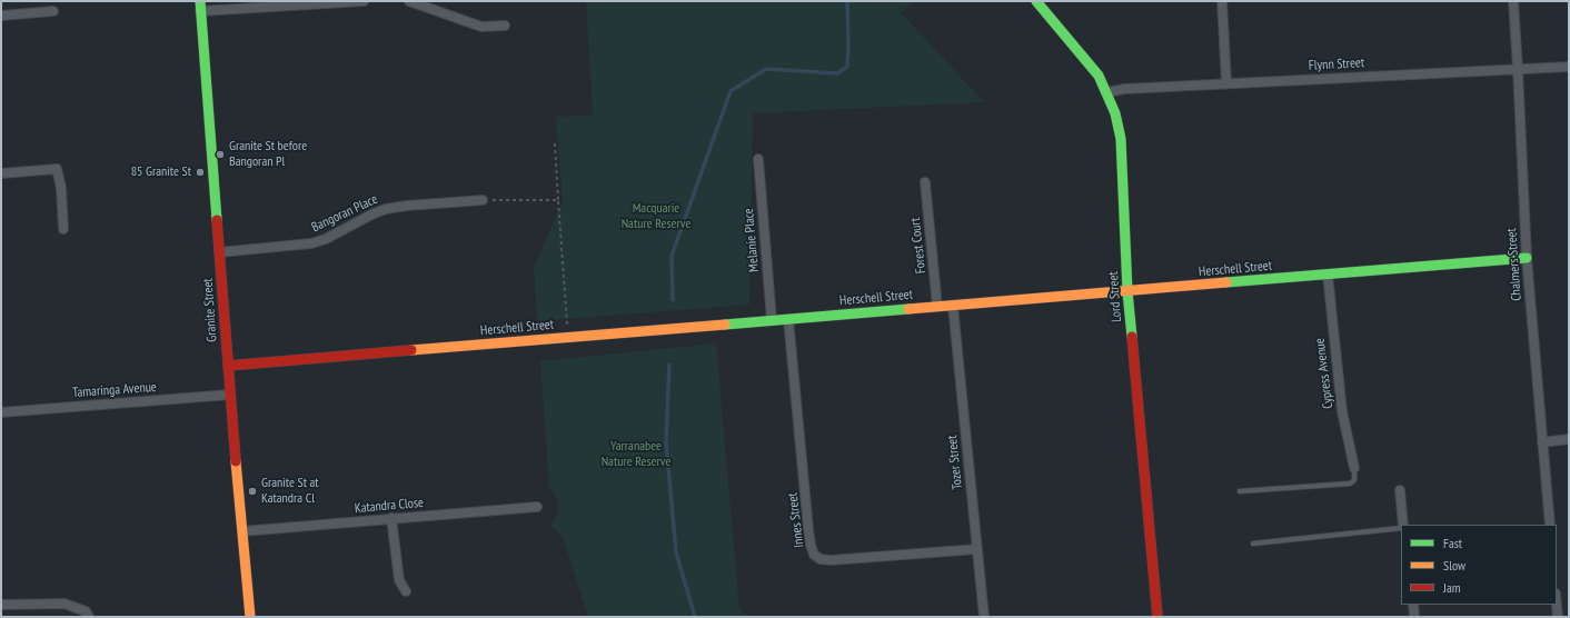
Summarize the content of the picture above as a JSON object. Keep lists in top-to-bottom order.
{
  "streets": {
    "street": [
      "Flynn Street",
      "Bangoran Place",
      "Melanie Place",
      "Forest Court",
      "Chalmers Street",
      "Herschell Street",
      "Lord Street",
      "Granite Street",
      "Cypress Avenue",
      "Tamaringa Avenue",
      "Tozer Street",
      "Katandra Close",
      "Innes Street"
    ]
  },
  "crossings": [
    ["Flynn Street", "Chalmers Street"],
    ["Flynn Street", "Lord Street"],
    ["Bangoran Place", "Granite Street"],
    ["Melanie Place", "Herschell Street"],
    ["Forest Court", "Herschell Street"],
    ["Chalmers Street", "Herschell Street"],
    ["Herschell Street", "Lord Street"],
    ["Herschell Street", "Granite Street"],
    ["Herschell Street", "Cypress Avenue"],
    ["Herschell Street", "Tozer Street"],
    ["Herschell Street", "Innes Street"],
    ["Granite Street", "Tamaringa Avenue"],
    ["Granite Street", "Katandra Close"],
    ["Tozer Street", "Innes Street"]
  ],
  "parks": ["Macquarie Nature Reserve", "Yarranabee Nature Reserve"],
  "places": ["Granite St before Bangoran Pl", "85 Granite St", "Granite St at Katandra Cl"],
  "legend": ["Fast", "Slow", "Jam"]
}
